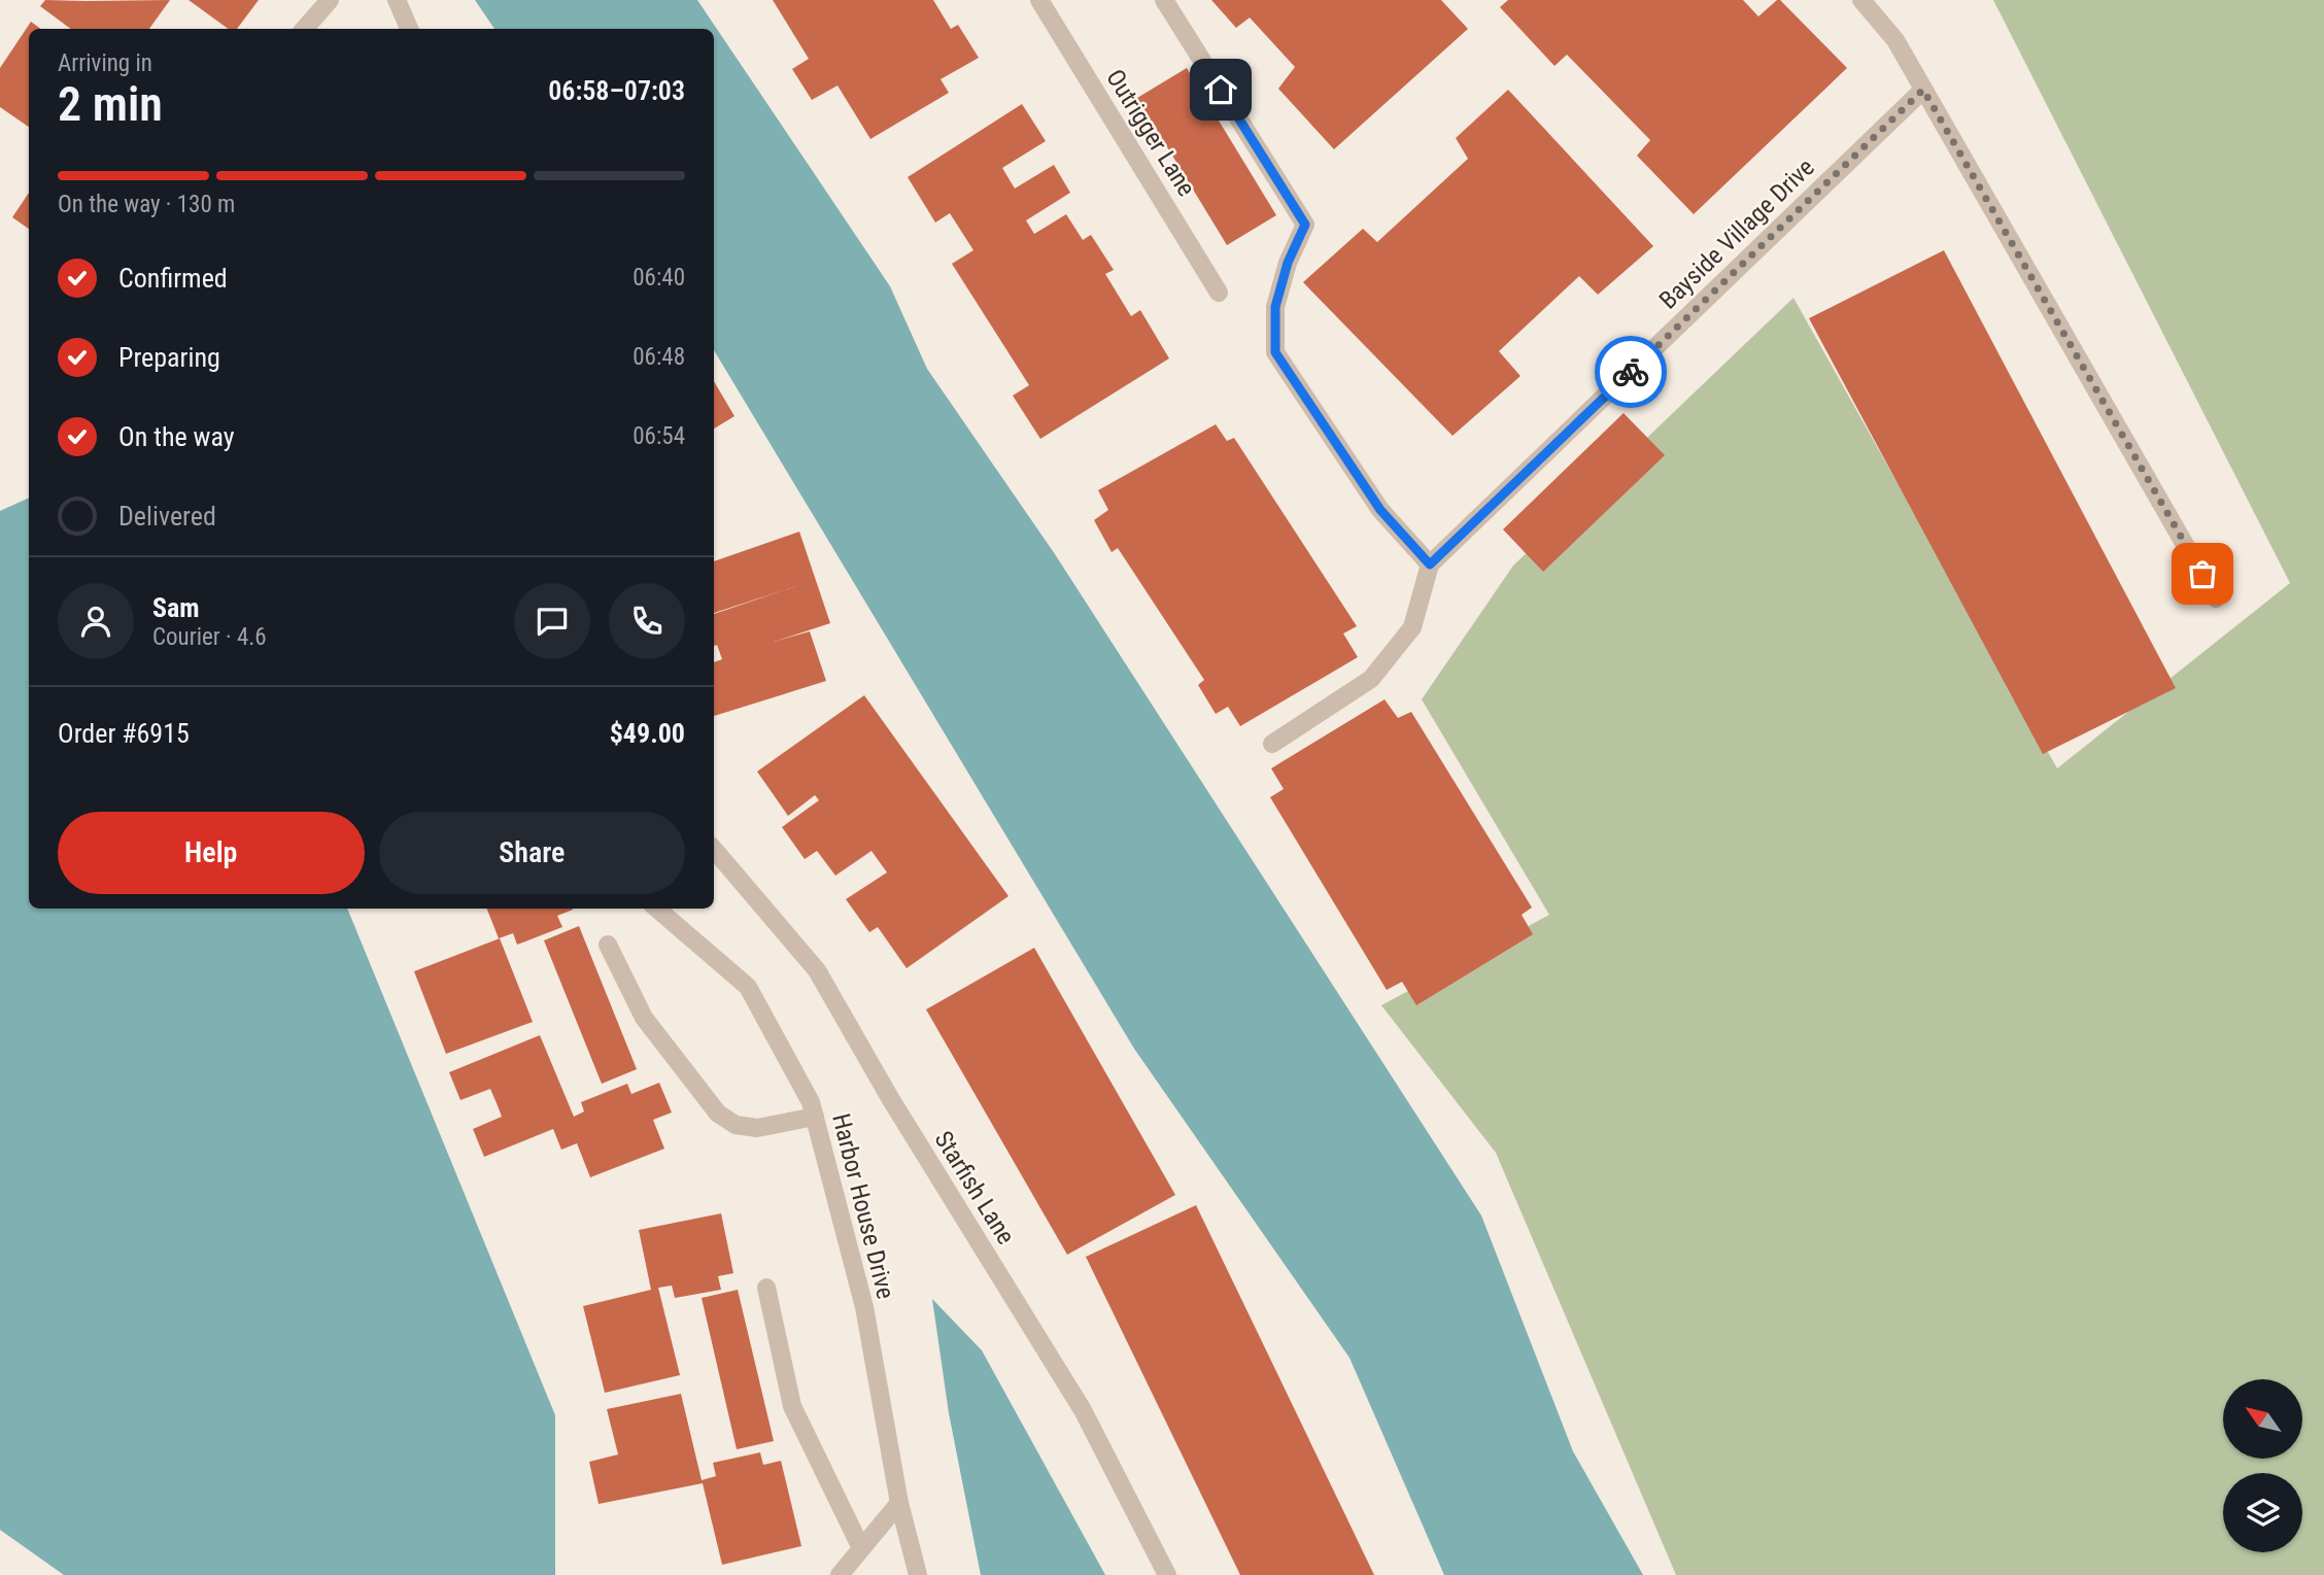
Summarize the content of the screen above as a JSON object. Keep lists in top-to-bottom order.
{
  "streets": {
    "street": [
      "Outrigger Lane",
      "Bayside Village Drive",
      "Starfish Lane",
      "Harbor House Drive"
    ]
  },
  "north": "top left",
  "page": {
    "heading": ["2 min", "Arriving in", "06:58–07:03"],
    "panel": [
      "Sam",
      "Courier · 4.6",
      "Order #6915",
      "$49.00"
    ],
    "bar": "On the way · 130 m",
    "list": [
      ["Confirmed", "06:40"],
      ["Preparing", "06:48"],
      ["On the way", "06:54"],
      "Delivered"
    ],
    "buttons": ["Help", "Share"]
  }
}
